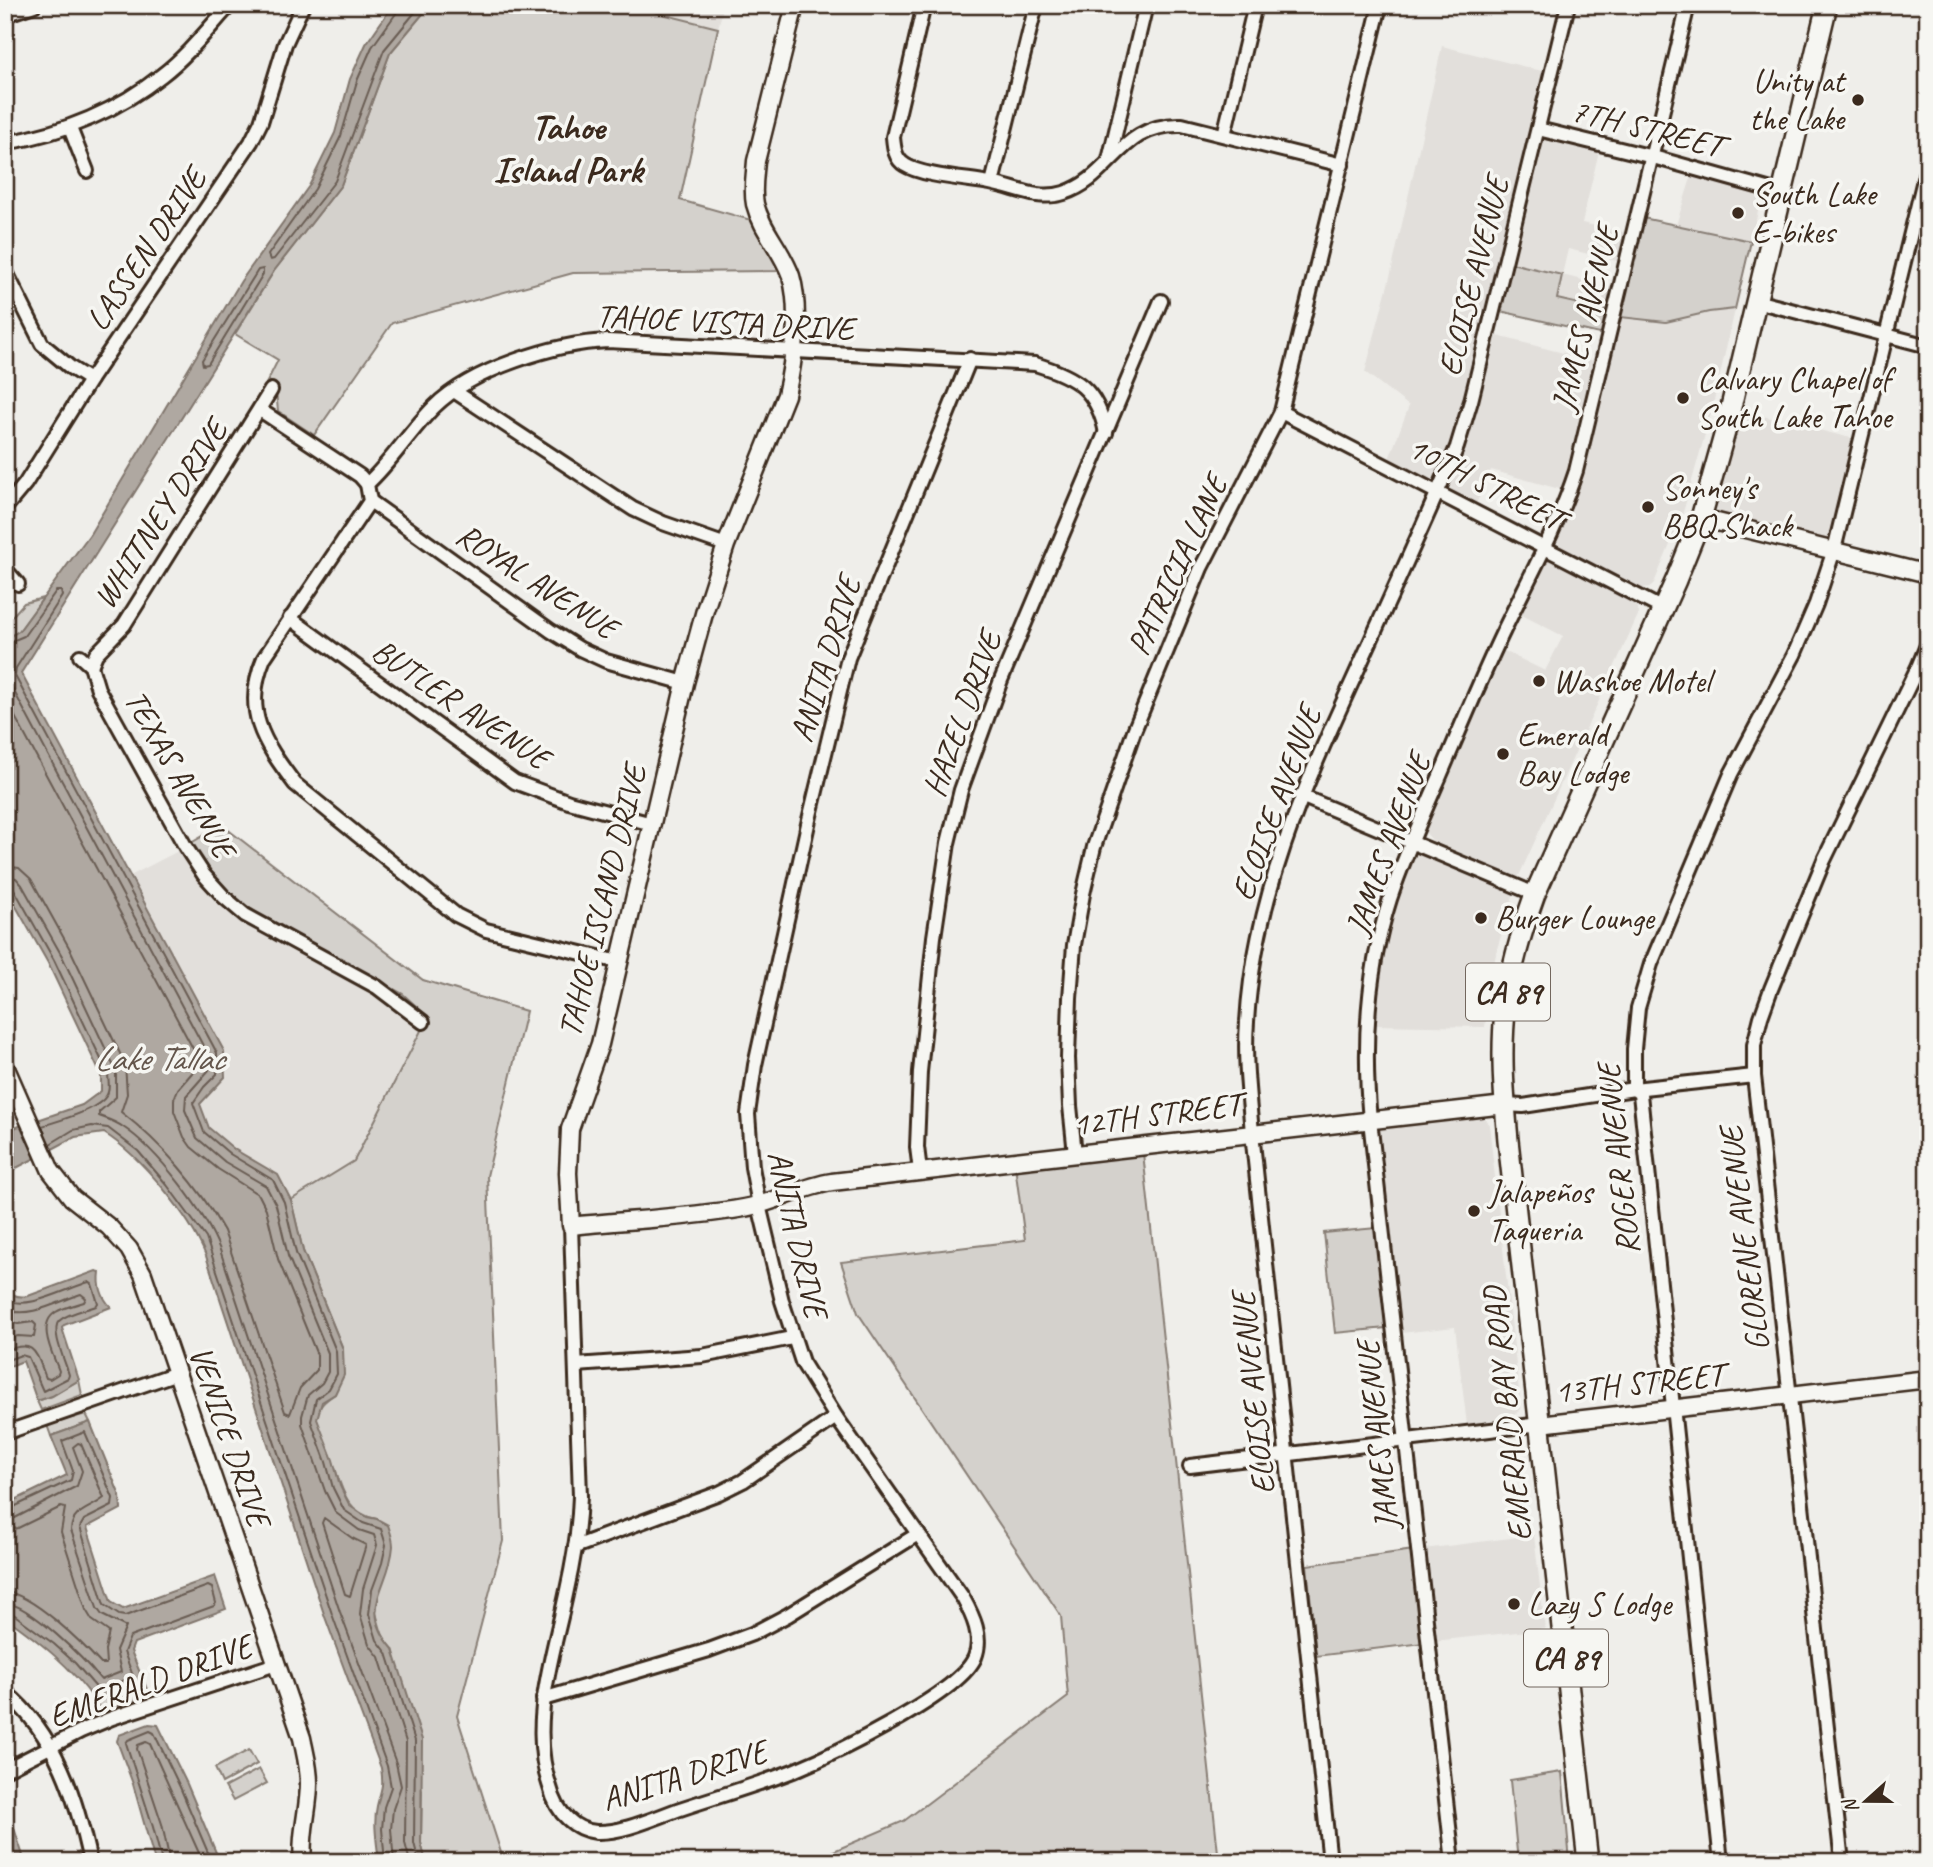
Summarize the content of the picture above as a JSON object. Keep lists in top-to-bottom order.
{
  "streets": {
    "main road": ["CA 89", "EMERALD BAY ROAD"],
    "street": [
      "7TH STREET",
      "LASSEN DRIVE",
      "ELOISE AVENUE",
      "JAMES AVENUE",
      "TAHOE VISTA DRIVE",
      "10TH STREET",
      "WHITNEY DRIVE",
      "PATRICIA LANE",
      "ROYAL AVENUE",
      "ANITA DRIVE",
      "BUTLER AVENUE",
      "HAZEL DRIVE",
      "TEXAS AVENUE",
      "TAHOE ISLAND DRIVE",
      "12TH STREET",
      "ROGER AVENUE",
      "GLORENE AVENUE",
      "13TH STREET",
      "VENICE DRIVE",
      "EMERALD DRIVE"
    ]
  },
  "crossings": [
    ["7TH STREET", "ELOISE AVENUE"],
    ["7TH STREET", "JAMES AVENUE"],
    ["7TH STREET", "EMERALD BAY ROAD"],
    ["ELOISE AVENUE", "10TH STREET"],
    ["ELOISE AVENUE", "12TH STREET"],
    ["ELOISE AVENUE", "13TH STREET"],
    ["JAMES AVENUE", "10TH STREET"],
    ["JAMES AVENUE", "12TH STREET"],
    ["JAMES AVENUE", "13TH STREET"],
    ["TAHOE VISTA DRIVE", "ANITA DRIVE"],
    ["TAHOE VISTA DRIVE", "HAZEL DRIVE"],
    ["TAHOE VISTA DRIVE", "TAHOE ISLAND DRIVE"],
    ["10TH STREET", "PATRICIA LANE"],
    ["10TH STREET", "EMERALD BAY ROAD"],
    ["WHITNEY DRIVE", "TEXAS AVENUE"],
    ["PATRICIA LANE", "12TH STREET"],
    ["ROYAL AVENUE", "TAHOE ISLAND DRIVE"],
    ["ANITA DRIVE", "TAHOE ISLAND DRIVE"],
    ["ANITA DRIVE", "12TH STREET"],
    ["BUTLER AVENUE", "TAHOE ISLAND DRIVE"],
    ["HAZEL DRIVE", "12TH STREET"],
    ["TAHOE ISLAND DRIVE", "12TH STREET"],
    ["12TH STREET", "ROGER AVENUE"],
    ["12TH STREET", "GLORENE AVENUE"],
    ["12TH STREET", "EMERALD BAY ROAD"],
    ["ROGER AVENUE", "13TH STREET"],
    ["GLORENE AVENUE", "13TH STREET"],
    ["13TH STREET", "EMERALD BAY ROAD"],
    ["VENICE DRIVE", "EMERALD DRIVE"]
  ],
  "districts": ["Tahoe Island Park"],
  "water": ["Lake Tallac"],
  "places": [
    "Unity at the Lake",
    "South Lake E-bikes",
    "Calvary Chapel of South Lake Tahoe",
    "Sonney's BBQ Shack",
    "Washoe Motel",
    "Emerald Bay Lodge",
    "Burger Lounge",
    "Jalapeños Taqueria",
    "Lazy S Lodge"
  ],
  "north": "left"
}
